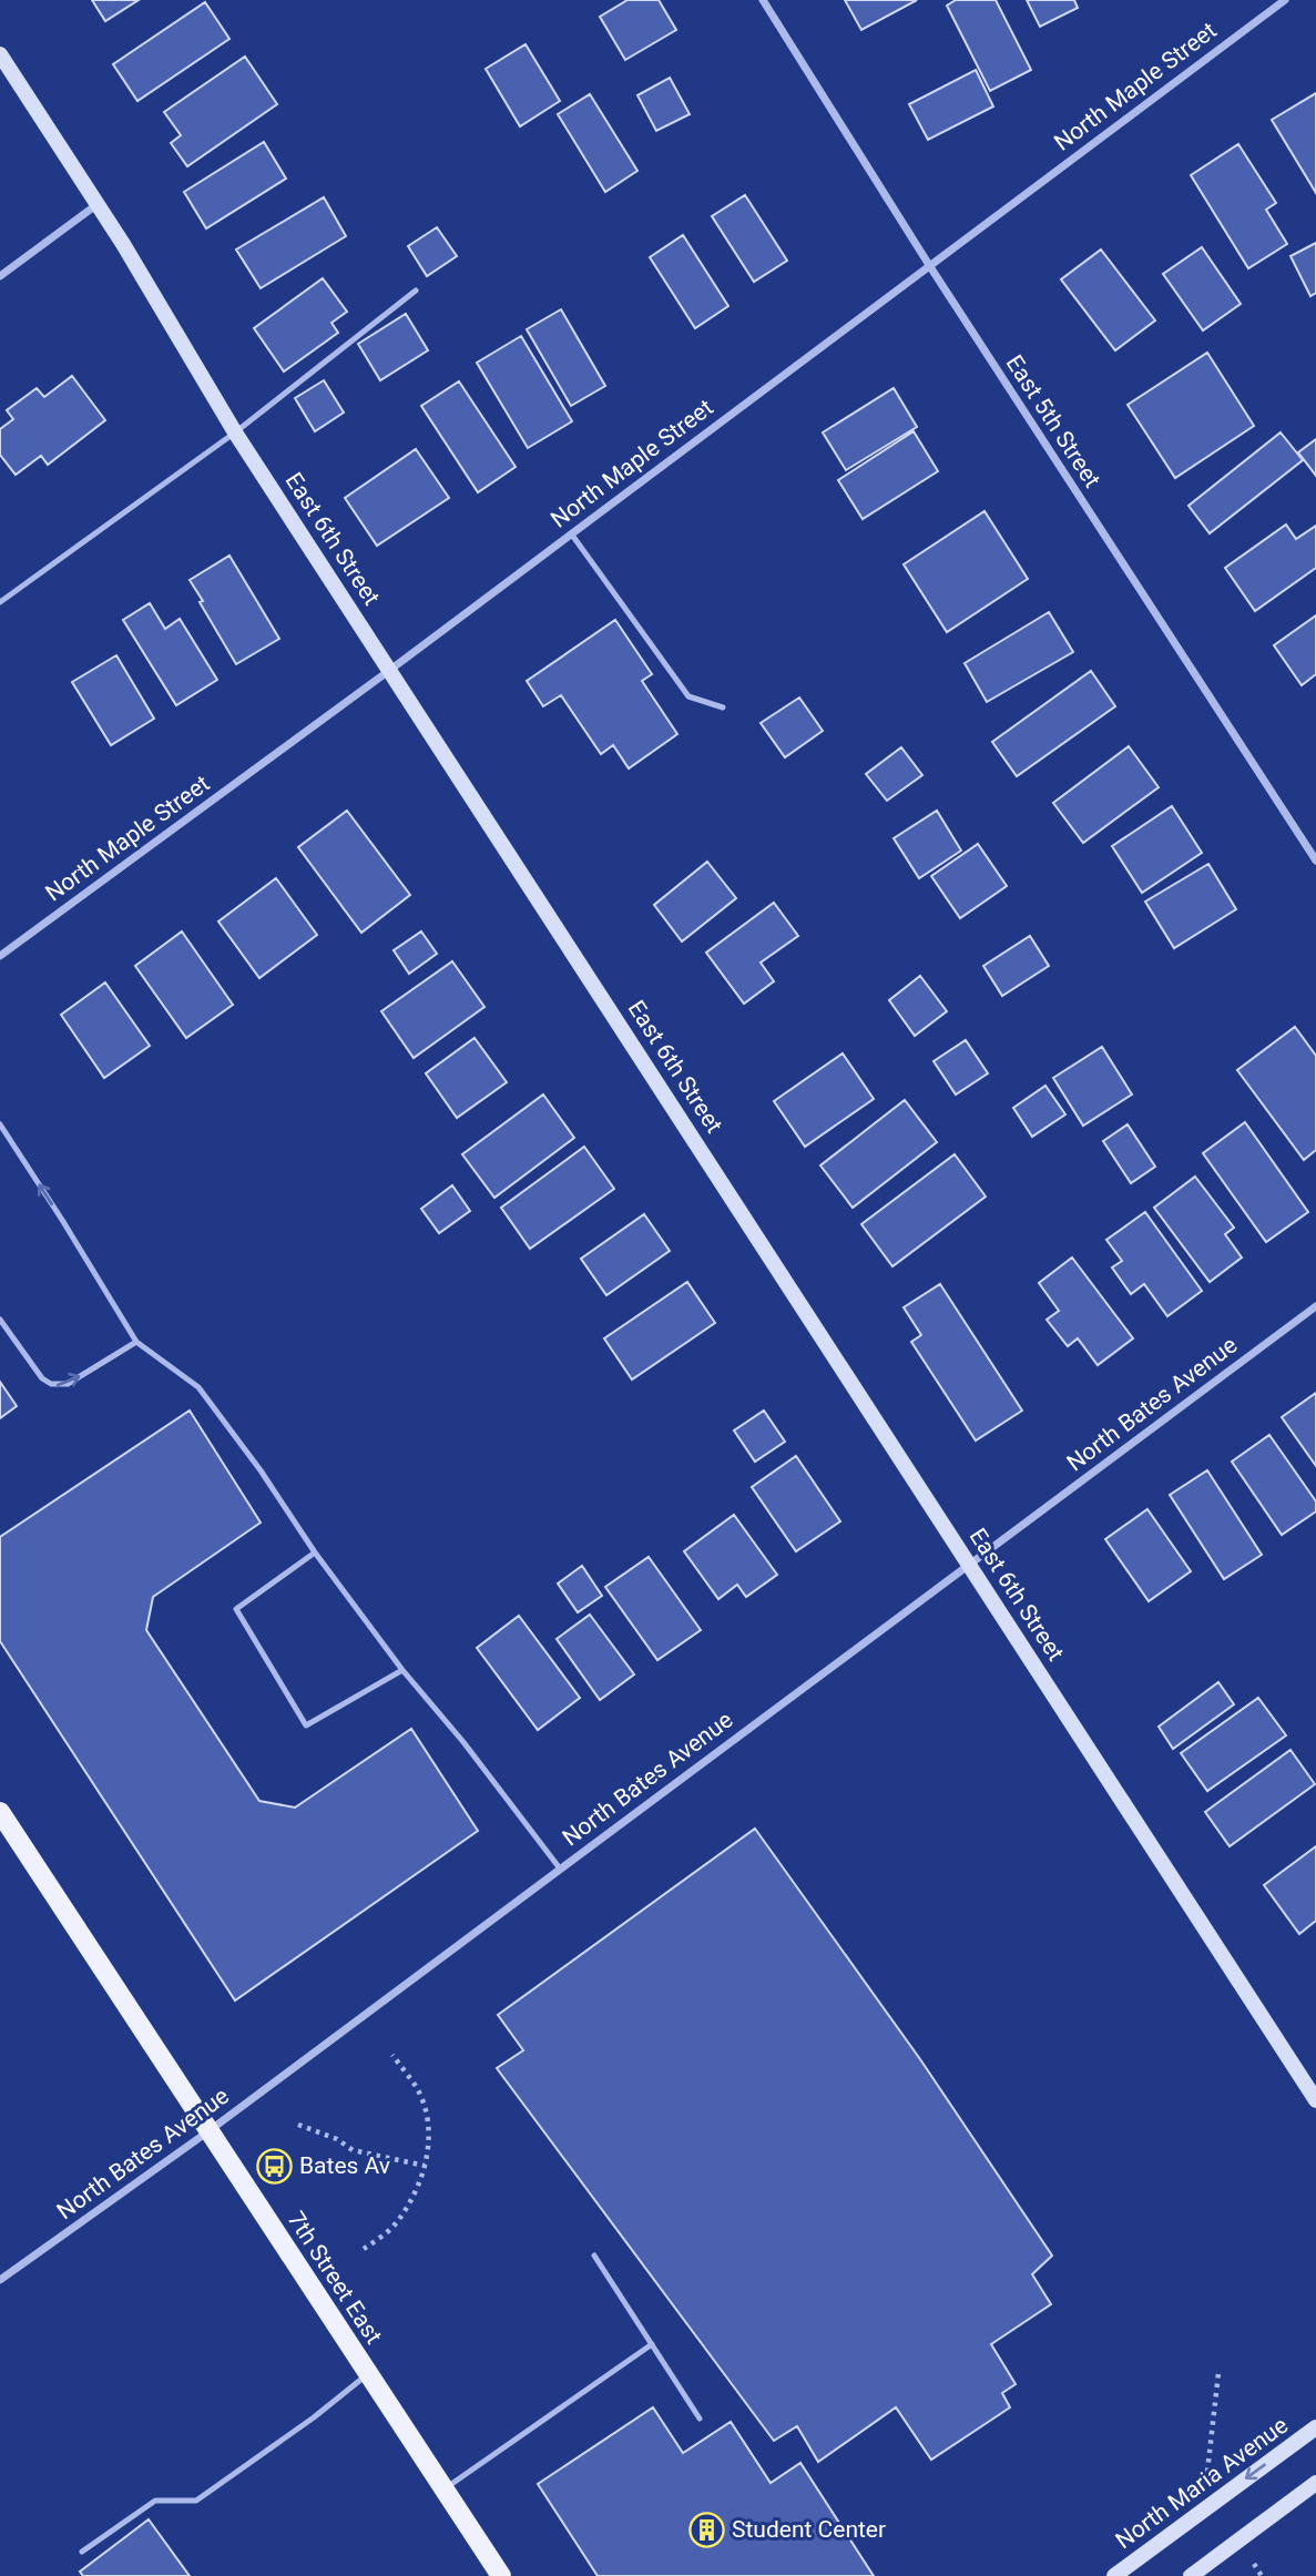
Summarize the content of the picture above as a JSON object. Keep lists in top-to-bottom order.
{
  "streets": {
    "main road": ["7th Street East"],
    "street": [
      "North Maple Street",
      "East 5th Street",
      "East 6th Street",
      "North Bates Avenue",
      "North Maria Avenue"
    ]
  },
  "crossings": [
    ["North Maple Street", "East 5th Street"],
    ["North Maple Street", "East 6th Street"],
    ["East 6th Street", "North Bates Avenue"],
    ["North Bates Avenue", "7th Street East"]
  ],
  "places": {
    "bus stop": ["Bates Av"],
    "building": ["Student Center"]
  }
}
